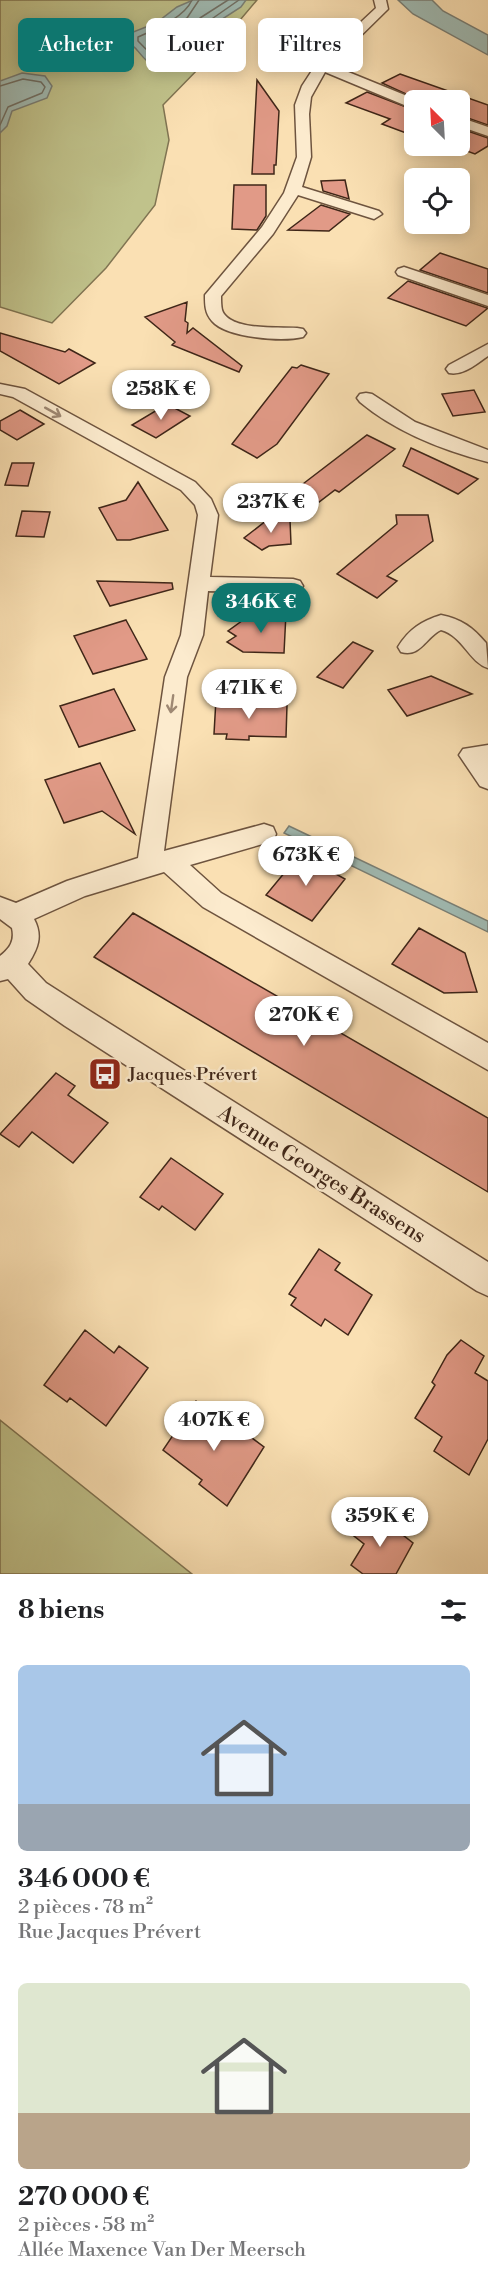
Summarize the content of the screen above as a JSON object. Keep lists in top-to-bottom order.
{
  "streets": {
    "street": ["Avenue Georges Brassens"]
  },
  "places": {
    "bus stop": ["Jacques Prévert"]
  },
  "north": "top left",
  "page": {
    "chip": ["Acheter", "Louer", "Filtres"],
    "price": [
      "258K €",
      "237K €",
      "346K €",
      "471K €",
      "673K €",
      "270K €",
      "407K €",
      "359K €"
    ],
    "heading": "8 biens",
    "list": [
      {
        "name": "346 000 €",
        "note": "2 pièces · 78 m² · Rue Jacques Prévert"
      },
      {
        "name": "270 000 €",
        "note": "2 pièces · 58 m² · Allée Maxence Van Der Meersch"
      }
    ]
  }
}
